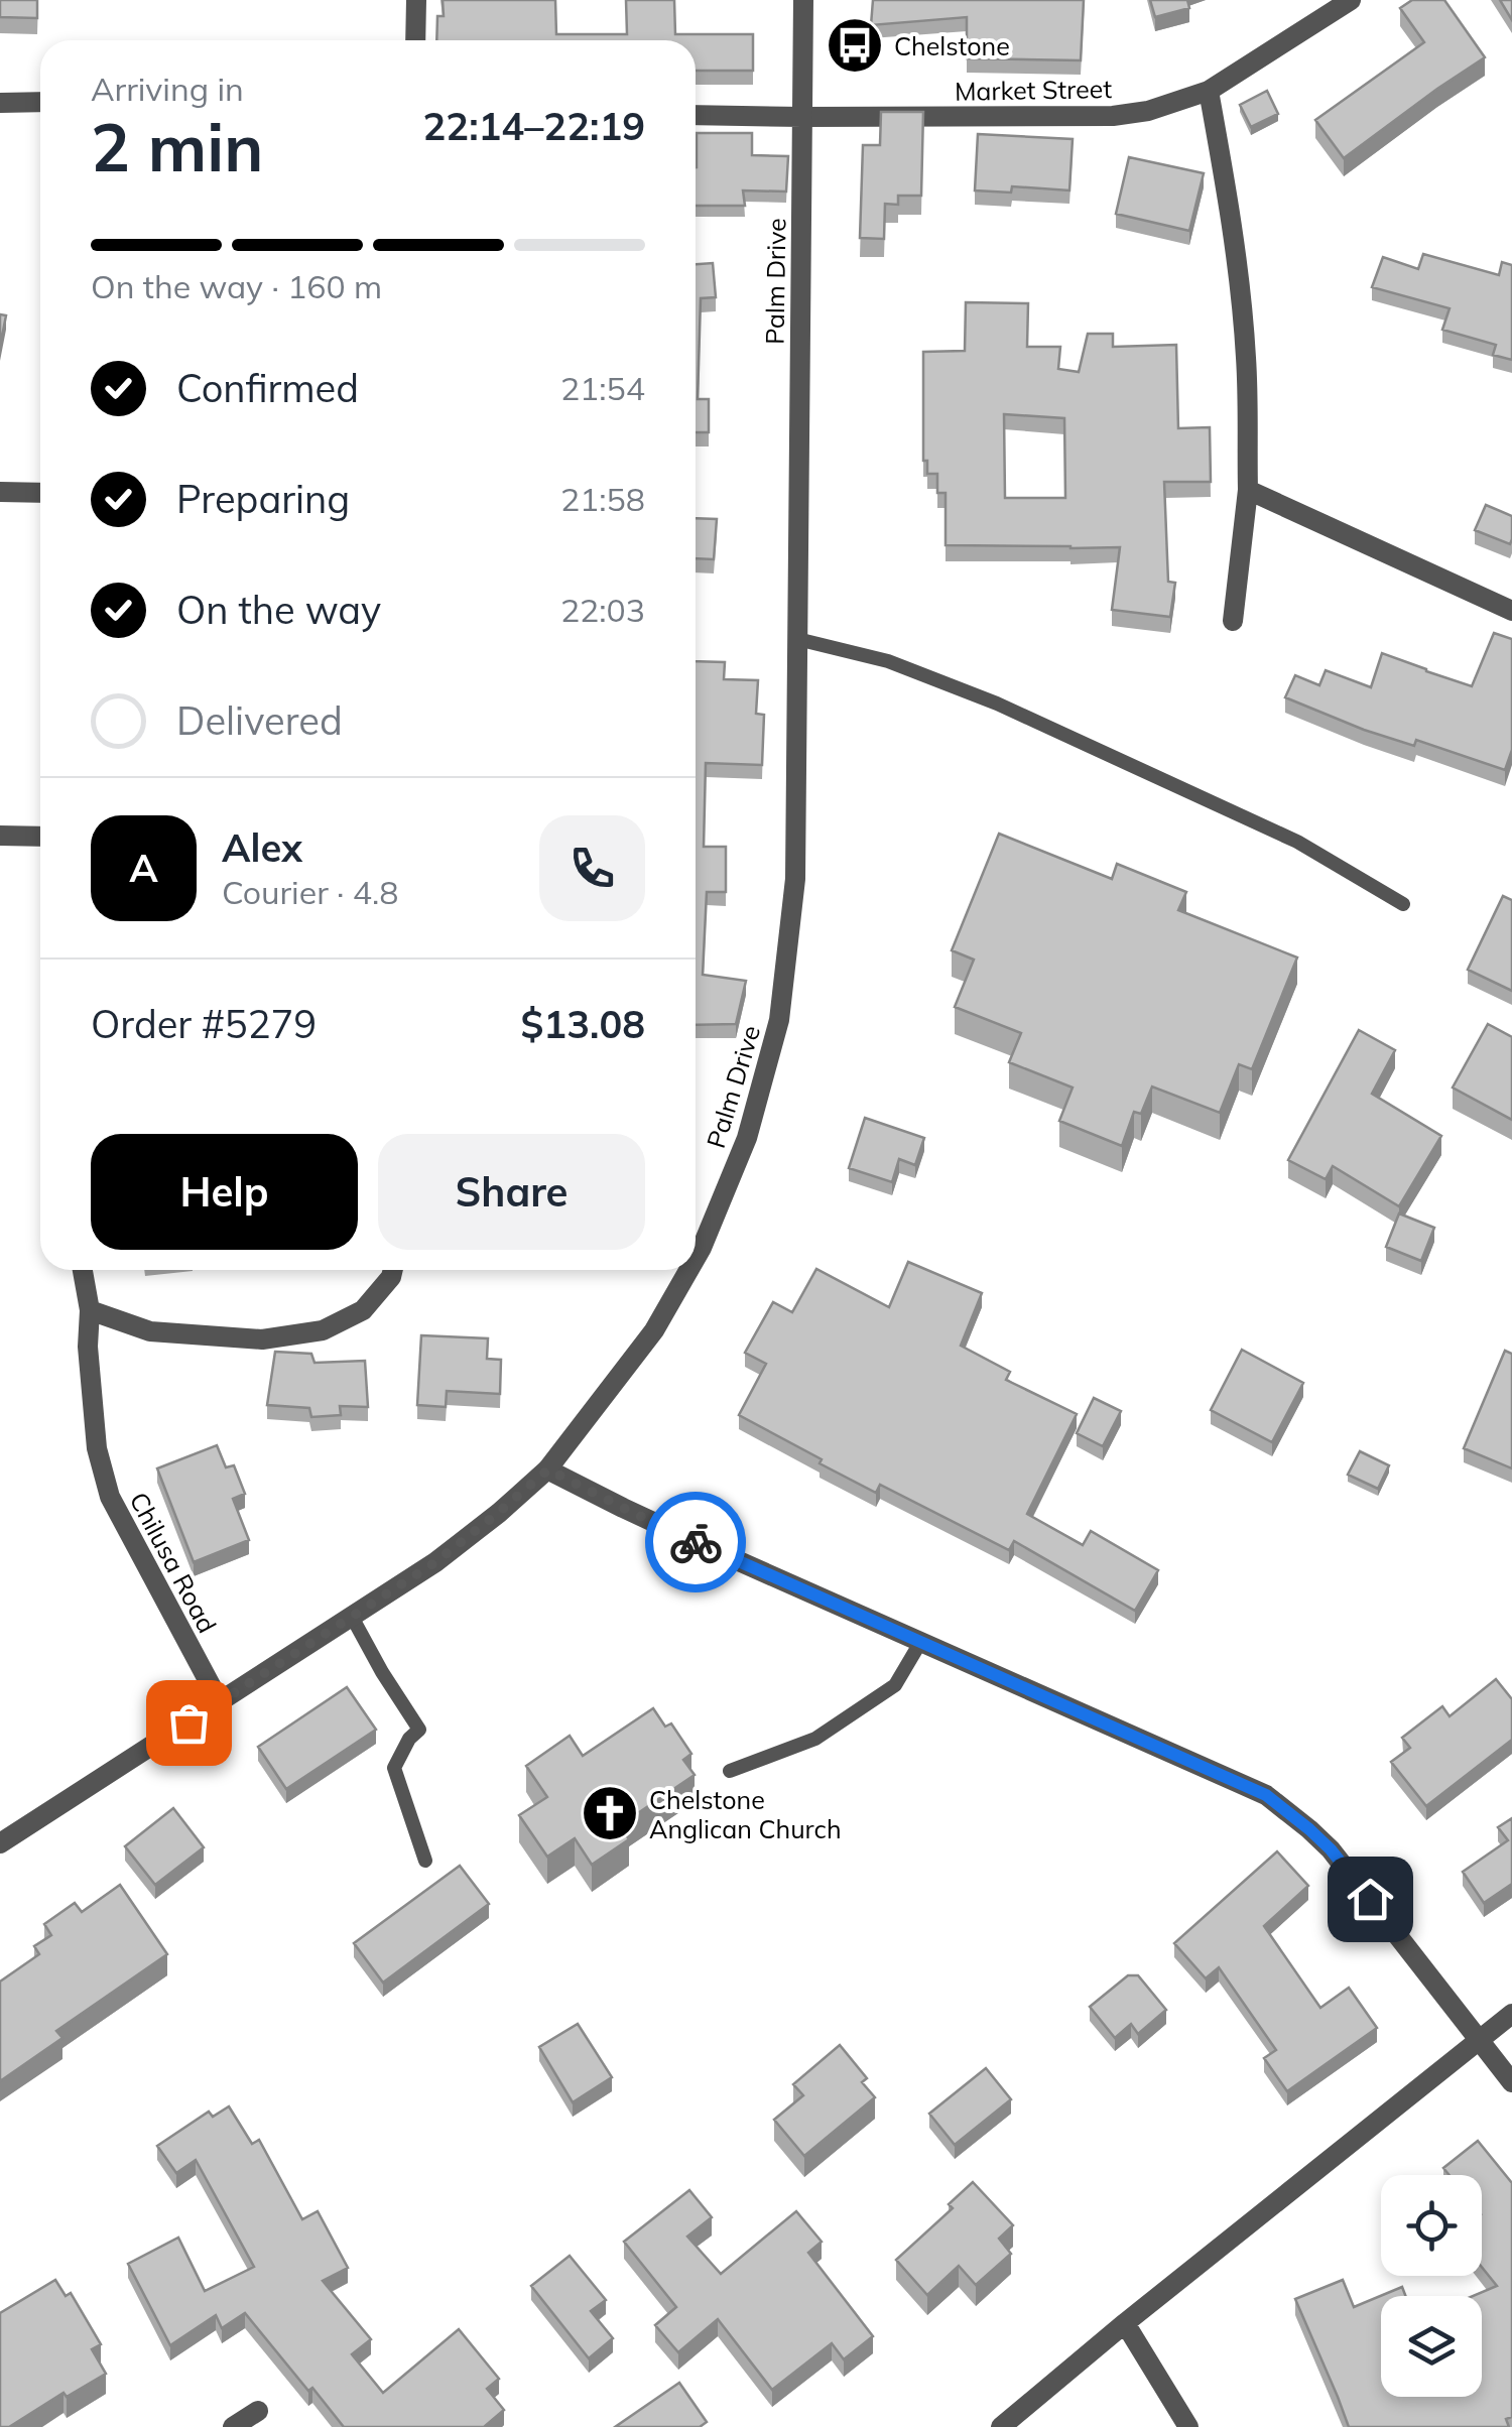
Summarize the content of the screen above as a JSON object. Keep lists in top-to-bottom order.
{
  "streets": {
    "street": ["Market Street", "Palm Drive", "Chilusa Road"]
  },
  "crossings": [
    ["Market Street", "Palm Drive"],
    ["Palm Drive", "Chilusa Road"]
  ],
  "places": {
    "bus stop": ["Chelstone"],
    "church": ["Chelstone Anglican Church"]
  },
  "page": {
    "heading": ["2 min", "Arriving in", "22:14–22:19"],
    "panel": [
      "Alex",
      "Courier · 4.8",
      "Order #5279",
      "$13.08"
    ],
    "bar": "On the way · 160 m",
    "list": [
      ["Confirmed", "21:54"],
      ["Preparing", "21:58"],
      ["On the way", "22:03"],
      "Delivered"
    ],
    "round": "A",
    "buttons": ["Help", "Share"]
  }
}
